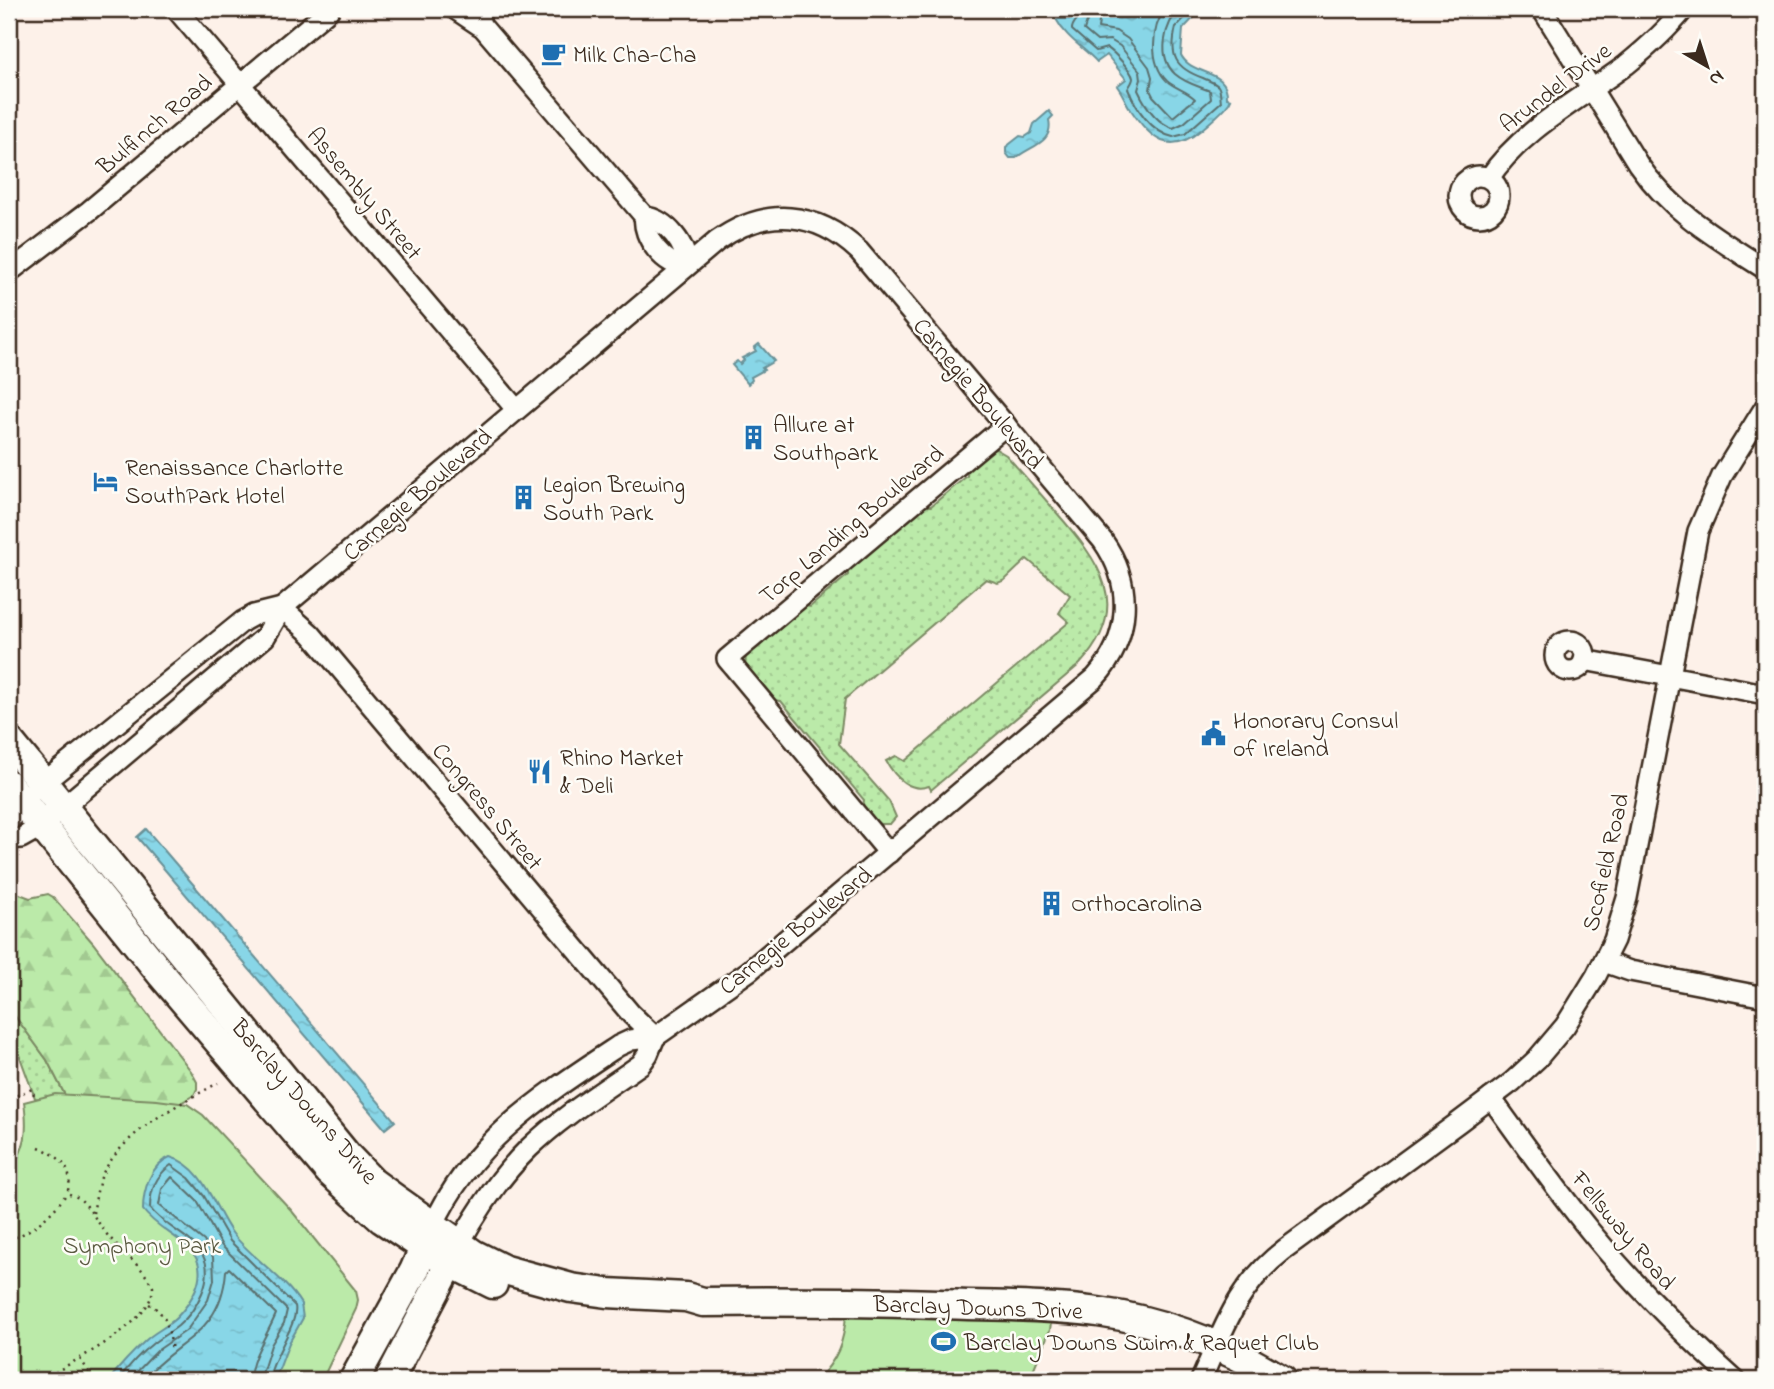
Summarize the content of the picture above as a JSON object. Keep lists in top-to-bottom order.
{
  "streets": {
    "street": [
      "Arundel Drive",
      "Bulfinch Road",
      "Assembly Street",
      "Carnegie Boulevard",
      "Torp Landing Boulevard",
      "Congress Street",
      "Scofield Road",
      "Barclay Downs Drive",
      "Fellsway Road"
    ]
  },
  "crossings": [
    ["Bulfinch Road", "Assembly Street"],
    ["Assembly Street", "Carnegie Boulevard"],
    ["Carnegie Boulevard", "Torp Landing Boulevard"],
    ["Carnegie Boulevard", "Congress Street"],
    ["Carnegie Boulevard", "Barclay Downs Drive"],
    ["Scofield Road", "Barclay Downs Drive"],
    ["Scofield Road", "Fellsway Road"]
  ],
  "parks": ["Symphony Park"],
  "places": {
    "cafe": ["Milk Cha-Cha"],
    "building": ["Allure at Southpark", "Legion Brewing South Park", "Orthocarolina"],
    "hotel": ["Renaissance Charlotte SouthPark Hotel"],
    "public building": ["Honorary Consul of Ireland"],
    "restaurant": ["Rhino Market & Deli"],
    "sports": ["Barclay Downs Swim & Raquet Club"]
  },
  "north": "bottom right"
}
